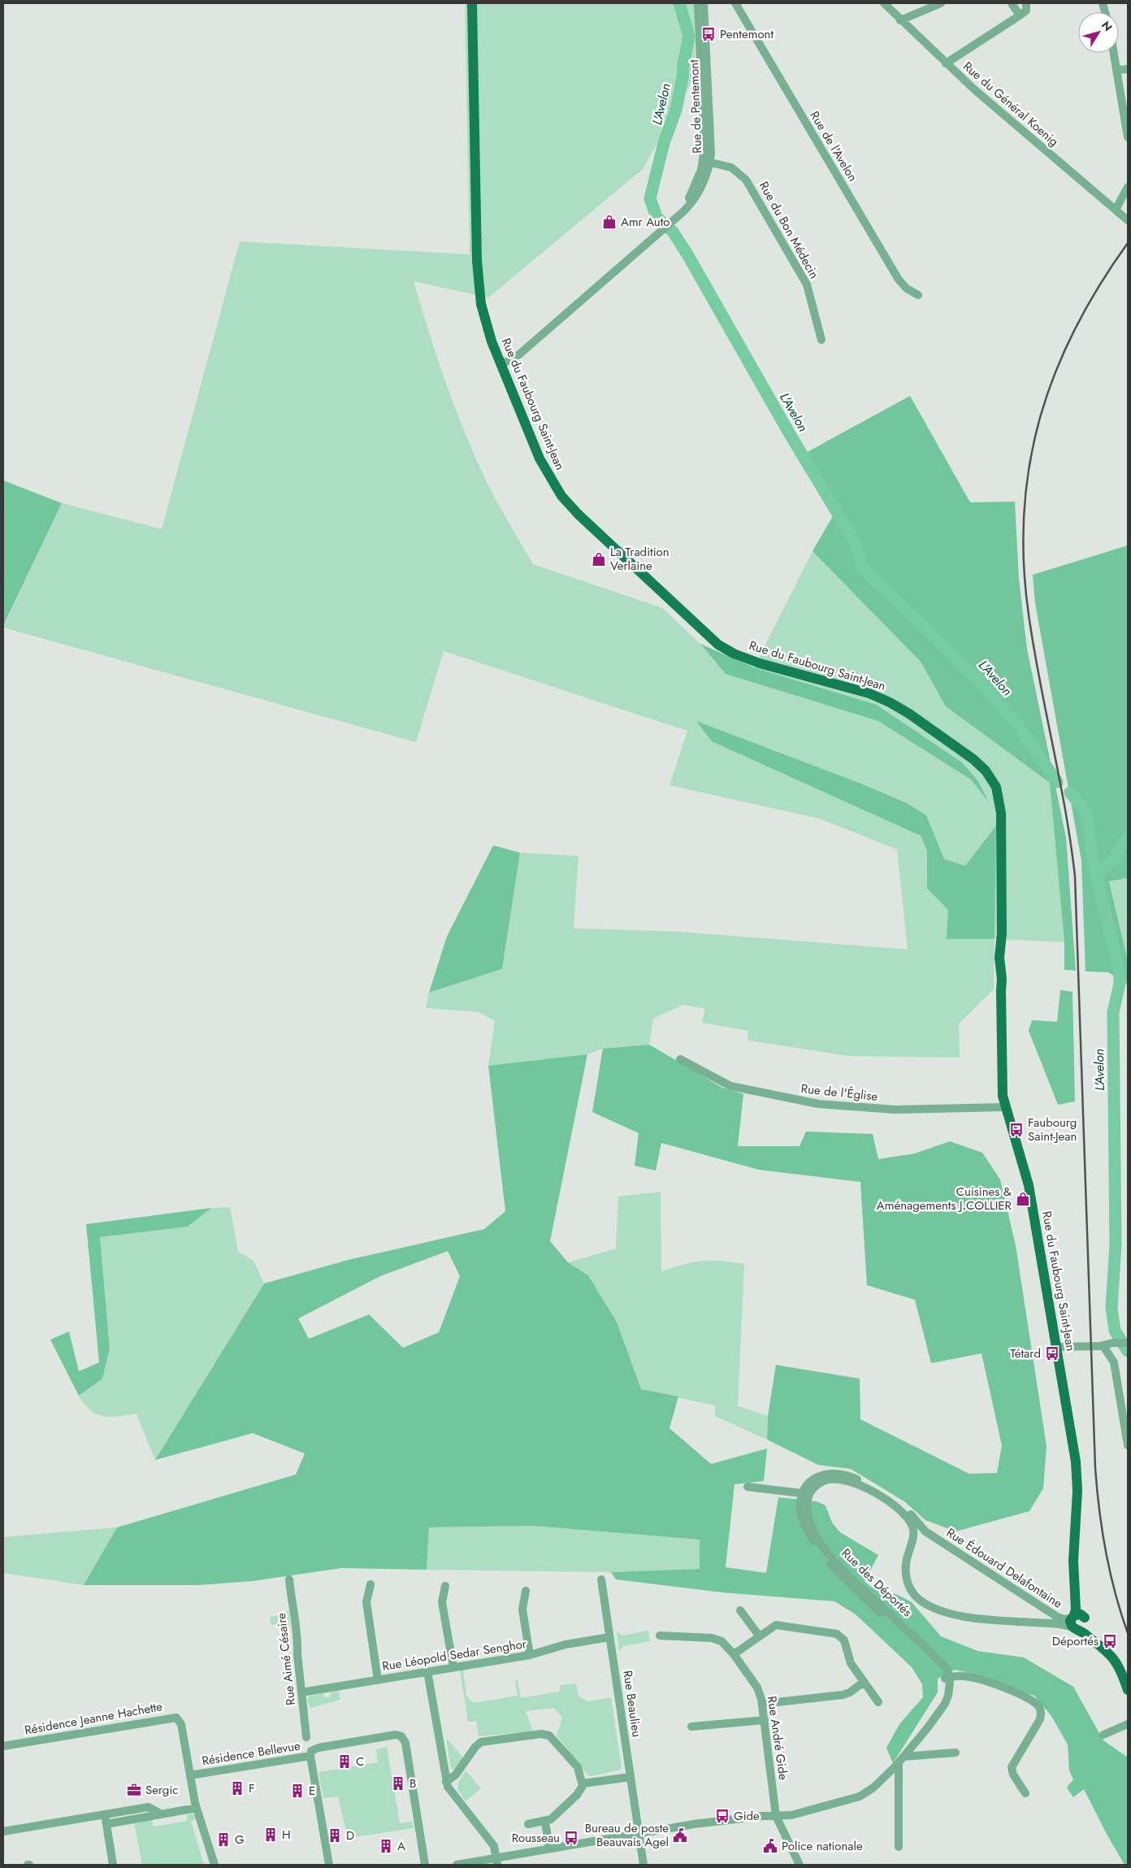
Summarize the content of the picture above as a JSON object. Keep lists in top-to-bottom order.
{
  "streets": {
    "main road": ["Rue du Faubourg Saint-Jean", "Rue des Déportés"],
    "street": [
      "Rue du Général Koenig",
      "Rue de Pentemont",
      "Rue de l'Avelon",
      "Rue du Bon Médecin",
      "Rue de l'Église",
      "Rue Édouard Delafontaine",
      "Rue Léopold Sedar Senghor",
      "Rue Aimé Césaire",
      "Rue Beaulieu",
      "Résidence Jeanne Hachette",
      "Rue André Gide",
      "Résidence Bellevue"
    ]
  },
  "crossings": [
    ["Rue de Pentemont", "Rue du Bon Médecin"],
    ["Rue de Pentemont", "Rue du Faubourg Saint-Jean"],
    ["Rue du Faubourg Saint-Jean", "Rue de l'Église"],
    ["Rue du Faubourg Saint-Jean", "Rue Édouard Delafontaine"],
    ["Rue du Faubourg Saint-Jean", "Rue des Déportés"],
    ["Rue Édouard Delafontaine", "Rue des Déportés"],
    ["Rue Léopold Sedar Senghor", "Rue Aimé Césaire"],
    ["Rue Léopold Sedar Senghor", "Rue Beaulieu"],
    ["Résidence Jeanne Hachette", "Résidence Bellevue"]
  ],
  "water": ["L'Avelon"],
  "places": {
    "bus stop": [
      "Pentemont",
      "Faubourg Saint-Jean",
      "Tétard",
      "Déportés",
      "Gide",
      "Rousseau"
    ],
    "shop": ["Amr Auto", "La Tradition Verlaine", "Cuisines & Aménagements J.COLLIER"],
    "building": [
      "C",
      "B",
      "F",
      "E",
      "H",
      "D",
      "G",
      "A"
    ],
    "office": ["Sergic"],
    "public building": ["Bureau de poste Beauvais Agel", "Police nationale"]
  },
  "north": "top right"
}
